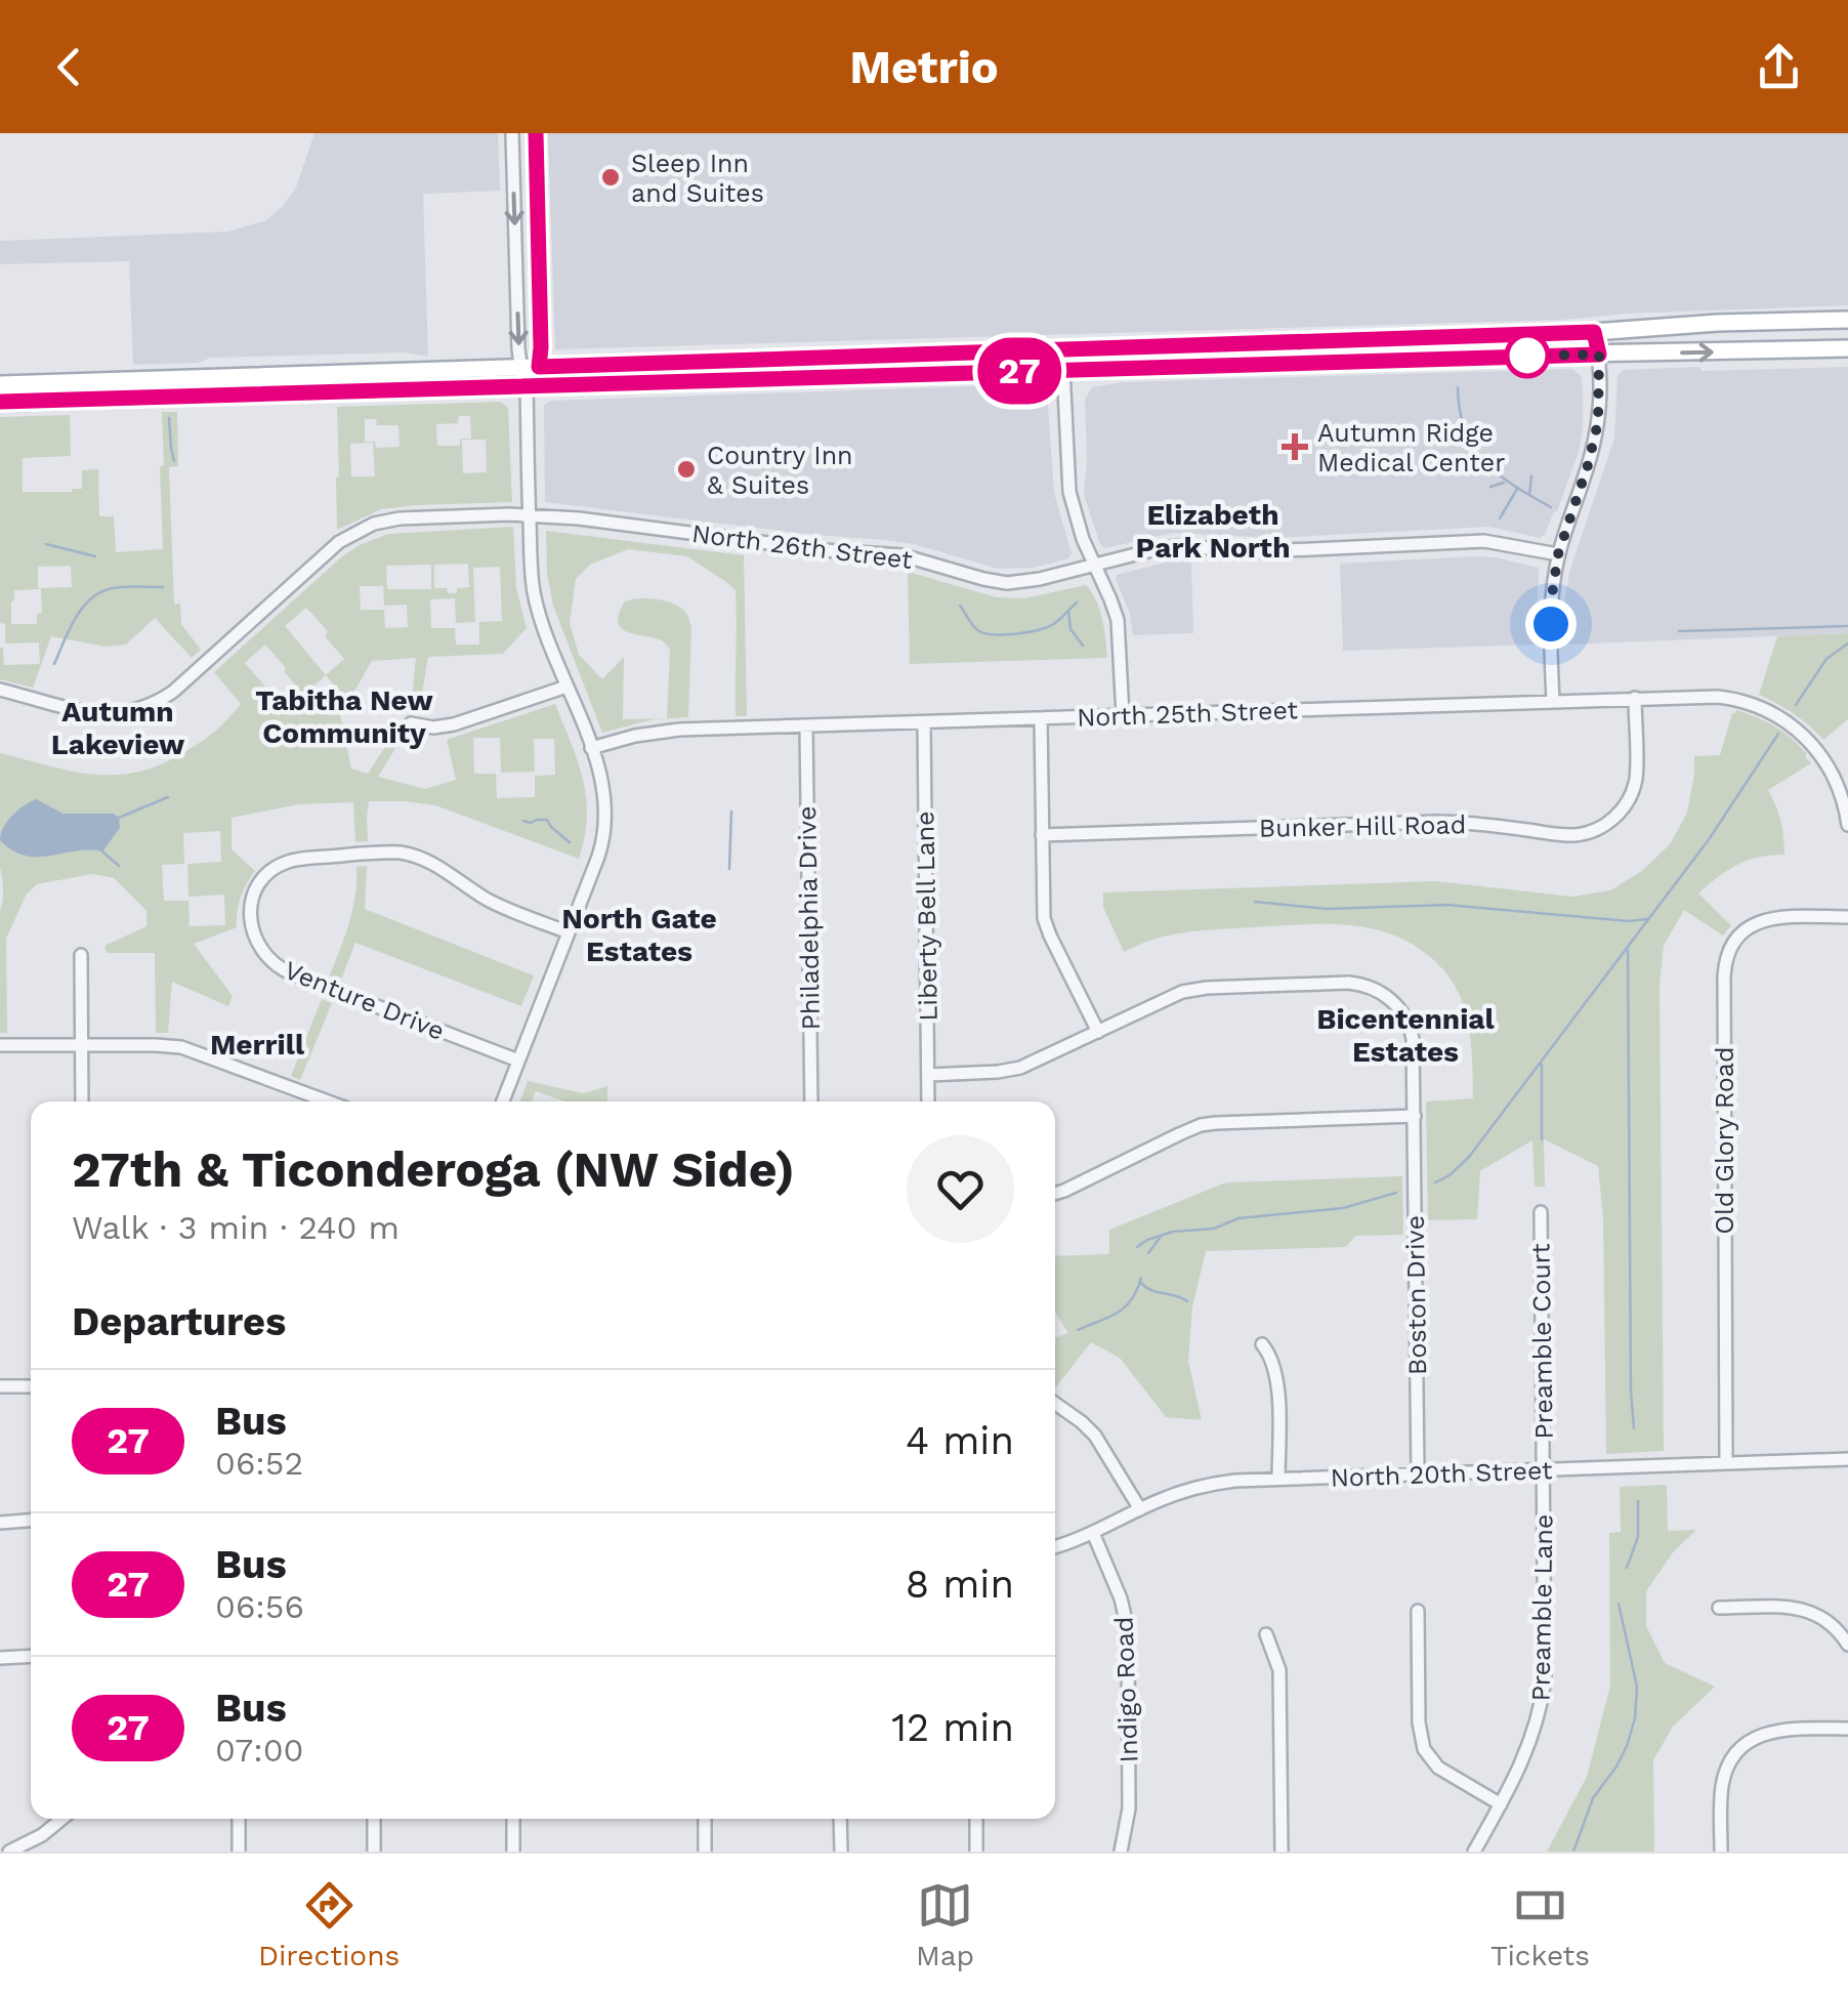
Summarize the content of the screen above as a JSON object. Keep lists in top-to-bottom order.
{
  "streets": {
    "street": [
      "North 26th Street",
      "North 25th Street",
      "Bunker Hill Road",
      "Liberty Bell Lane",
      "Philadelphia Drive",
      "Venture Drive",
      "Old Glory Road",
      "Boston Drive",
      "Preamble Court",
      "North 20th Street",
      "Preamble Lane",
      "Indigo Road"
    ]
  },
  "crossings": [
    ["North 25th Street", "Bunker Hill Road"],
    ["North 25th Street", "Liberty Bell Lane"],
    ["North 25th Street", "Philadelphia Drive"],
    ["Liberty Bell Lane", "Boston Drive"],
    ["Old Glory Road", "North 20th Street"],
    ["Boston Drive", "North 20th Street"],
    ["Preamble Court", "North 20th Street"],
    ["Preamble Court", "Preamble Lane"],
    ["North 20th Street", "Preamble Lane"],
    ["North 20th Street", "Indigo Road"]
  ],
  "districts": [
    "Elizabeth Park North",
    "Tabitha New Community",
    "Autumn Lakeview",
    "North Gate Estates",
    "Bicentennial Estates",
    "Merrill"
  ],
  "places": {
    "other": ["Sleep Inn and Suites", "Country Inn & Suites"],
    "health": ["Autumn Ridge Medical Center"]
  },
  "lines": ["bus line 27"],
  "page": {
    "header": "Metrio",
    "on_map": "27",
    "heading": [
      ["27th & Ticonderoga (NW Side)", "Walk · 3 min · 240 m"],
      "Departures"
    ],
    "list": [
      {
        "mark": "27",
        "name": "Bus",
        "note": "06:52",
        "value": "4 min"
      },
      {
        "mark": "27",
        "name": "Bus",
        "note": "06:56",
        "value": "8 min"
      },
      {
        "mark": "27",
        "name": "Bus",
        "note": "07:00",
        "value": "12 min"
      }
    ],
    "tabs": ["Directions", "Map", "Tickets"]
  }
}
